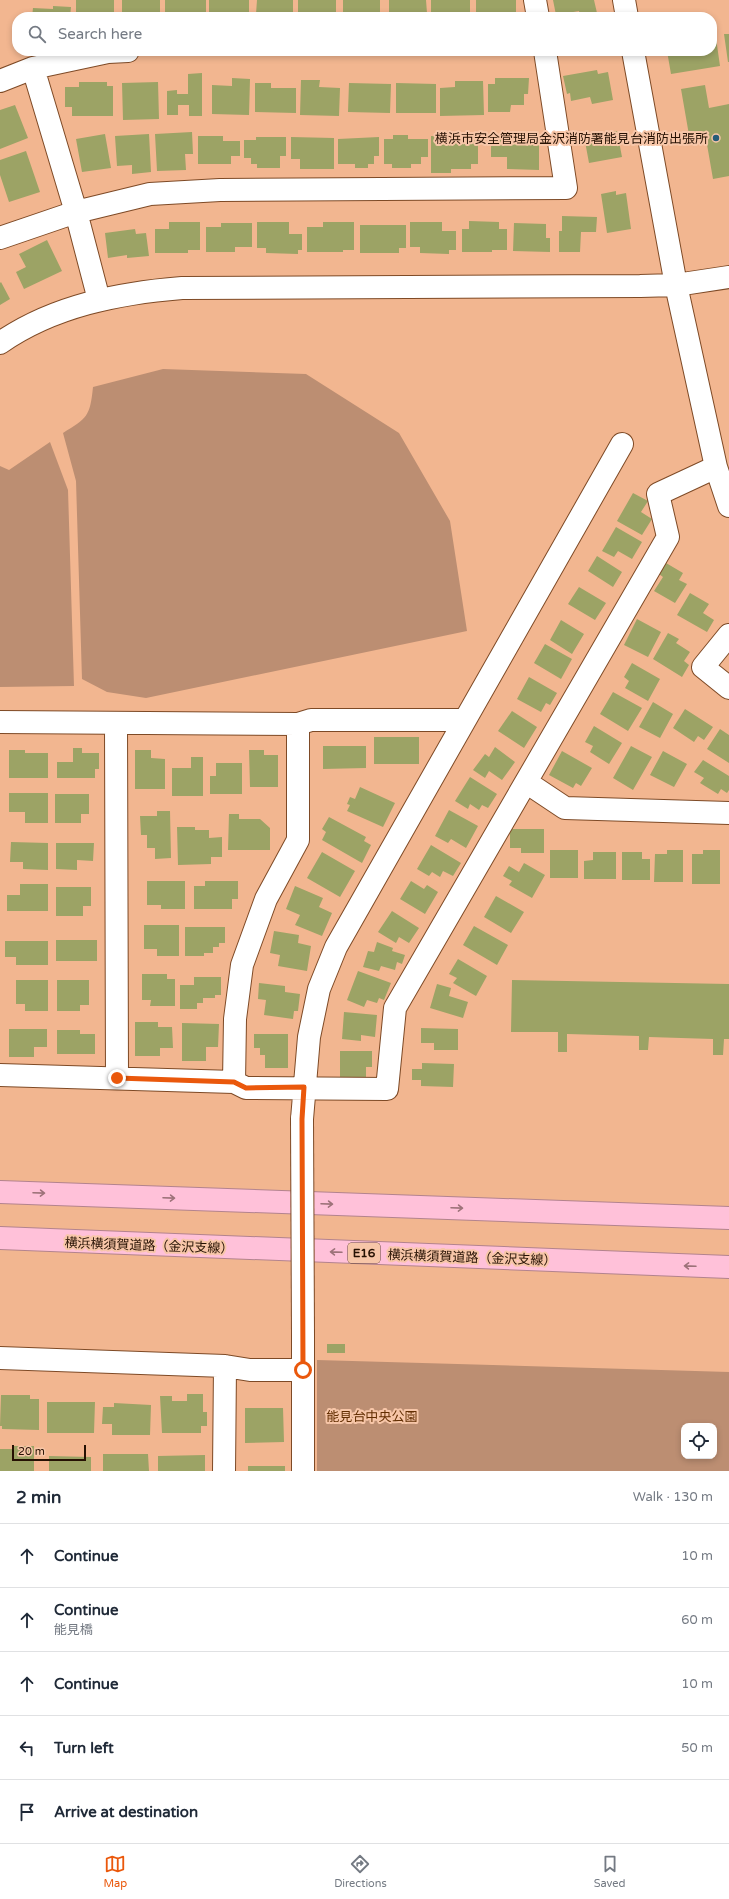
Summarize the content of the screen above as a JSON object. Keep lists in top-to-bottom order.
{
  "streets": {
    "highway": ["横浜横須賀道路（金沢支線）", "E16"]
  },
  "parks": ["能見台中央公園"],
  "places": ["横浜市安全管理局金沢消防署能見台消防出張所"],
  "scale_bar": "20 m",
  "page": {
    "search": "Search here",
    "scale": "20 m",
    "heading": ["2 min", "Walk · 130 m"],
    "list": [
      ["Continue", "10 m"],
      ["Continue", "能見橋", "60 m"],
      ["Continue", "10 m"],
      ["Turn left", "50 m"],
      "Arrive at destination"
    ],
    "nav": ["Map", "Directions", "Saved"]
  }
}
